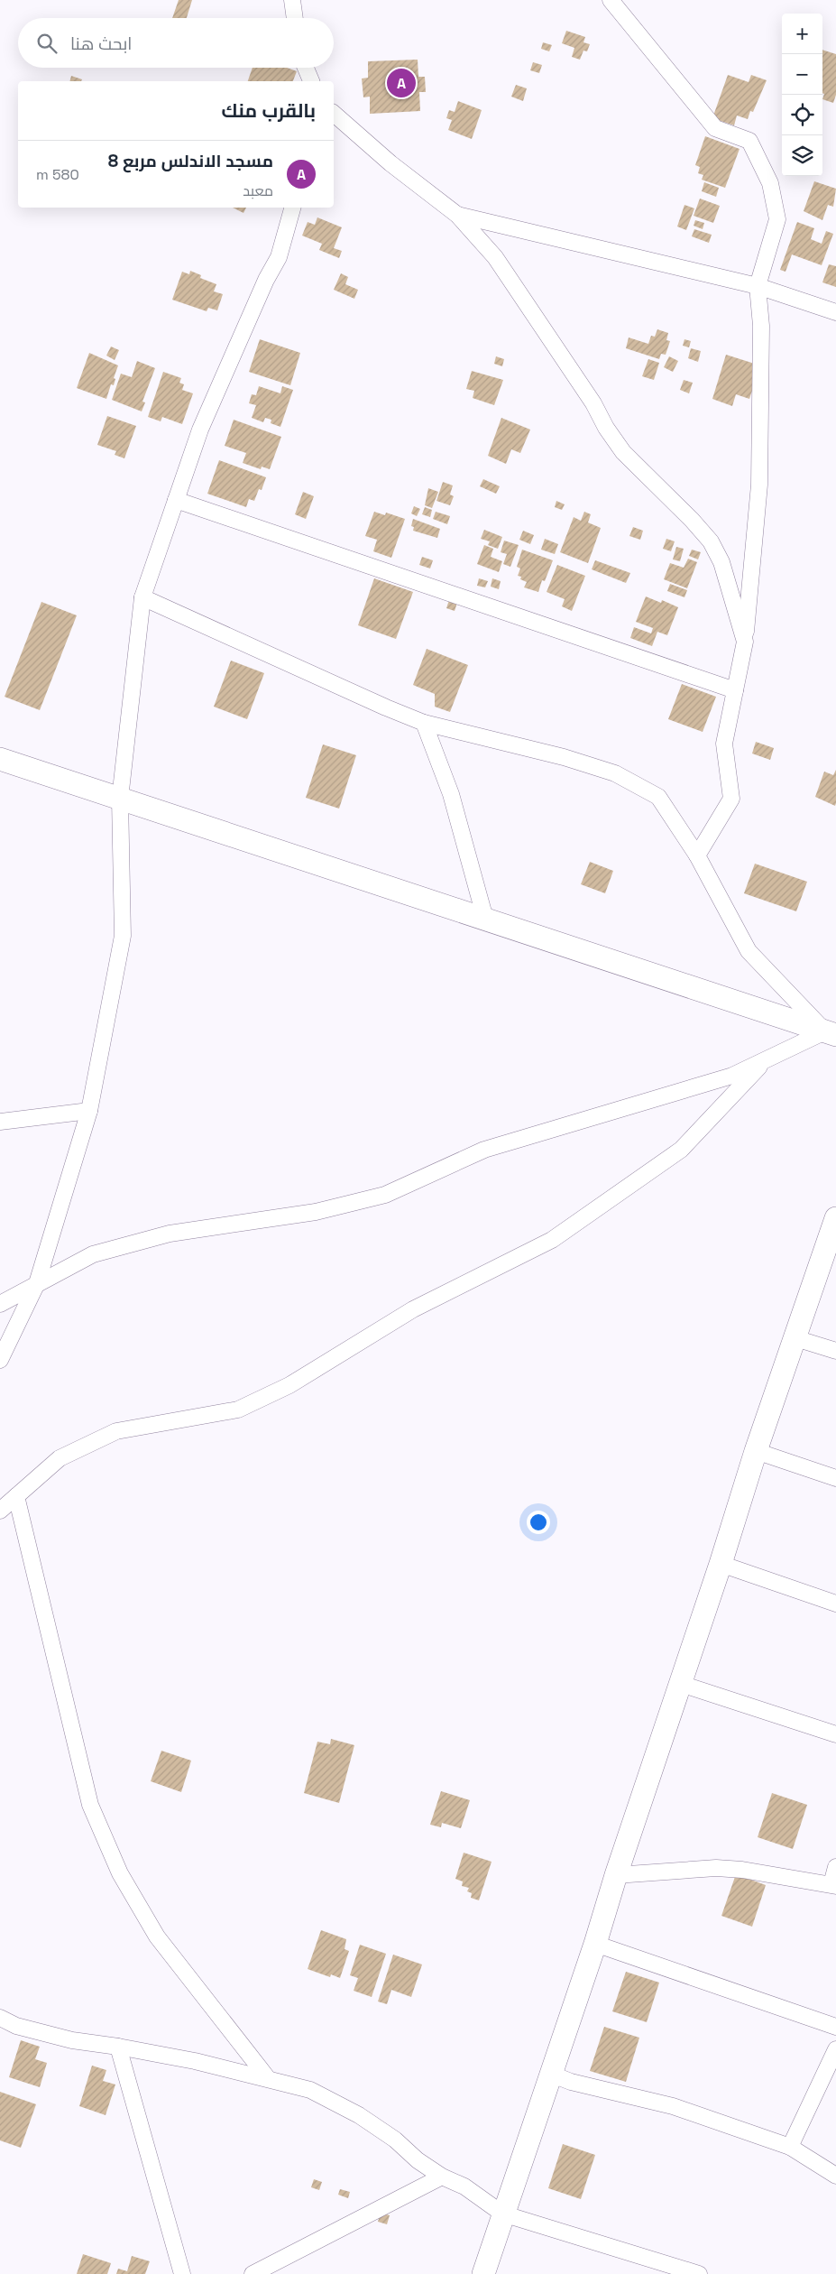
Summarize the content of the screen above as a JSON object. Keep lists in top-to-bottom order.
{
  "page": {
    "map_buttons": ["+", "−"],
    "search": "ابحث هنا",
    "pins": "A",
    "heading": "بالقرب منك",
    "list": [
      {
        "mark": "A",
        "name": "مسجد الاندلس مربع 8",
        "note": "معبد",
        "value": "580 m"
      }
    ]
  }
}
